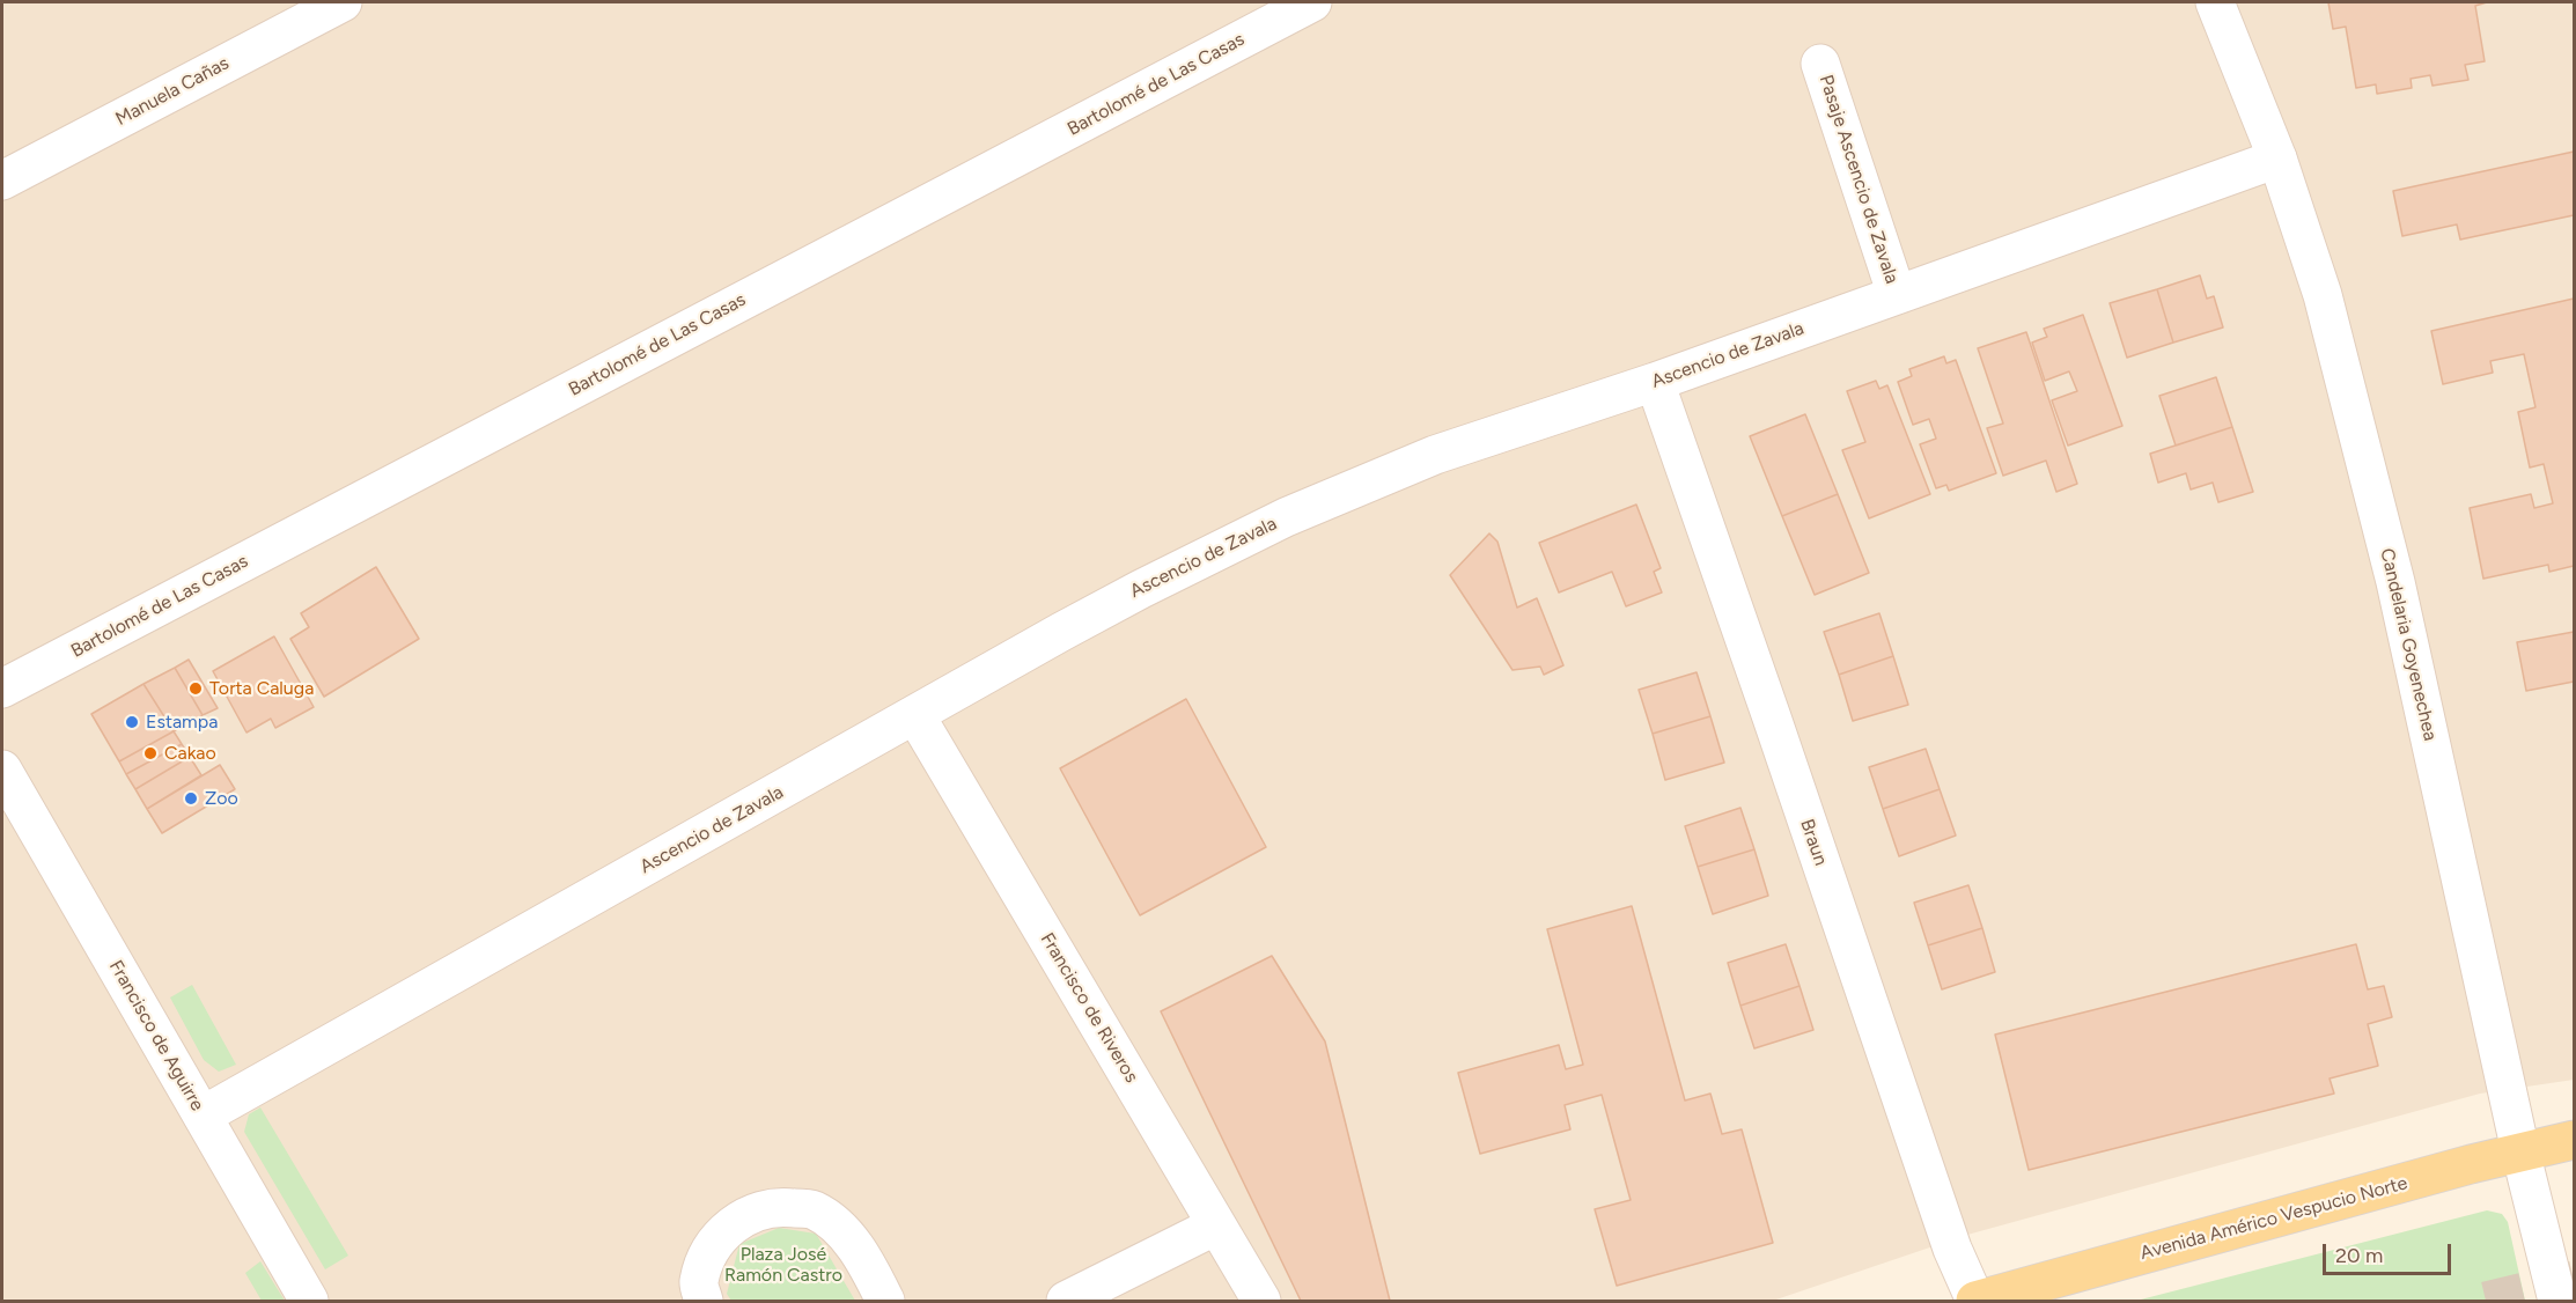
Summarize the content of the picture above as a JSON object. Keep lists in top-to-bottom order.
{
  "streets": {
    "main road": ["Avenida Américo Vespucio Norte"],
    "street": [
      "Bartolomé de Las Casas",
      "Manuela Cañas",
      "Pasaje Ascencio de Zavala",
      "Ascencio de Zavala",
      "Candelaria Goyenechea",
      "Braun",
      "Francisco de Riveros",
      "Francisco de Aguirre"
    ]
  },
  "crossings": [
    ["Pasaje Ascencio de Zavala", "Ascencio de Zavala"],
    ["Ascencio de Zavala", "Candelaria Goyenechea"],
    ["Ascencio de Zavala", "Braun"],
    ["Ascencio de Zavala", "Francisco de Riveros"],
    ["Ascencio de Zavala", "Francisco de Aguirre"],
    ["Candelaria Goyenechea", "Avenida Américo Vespucio Norte"],
    ["Braun", "Avenida Américo Vespucio Norte"]
  ],
  "parks": ["Plaza José Ramón Castro"],
  "places": [
    "Torta Caluga",
    "Estampa",
    "Cakao",
    "Zoo"
  ],
  "scale_bar": "20 m"
}
